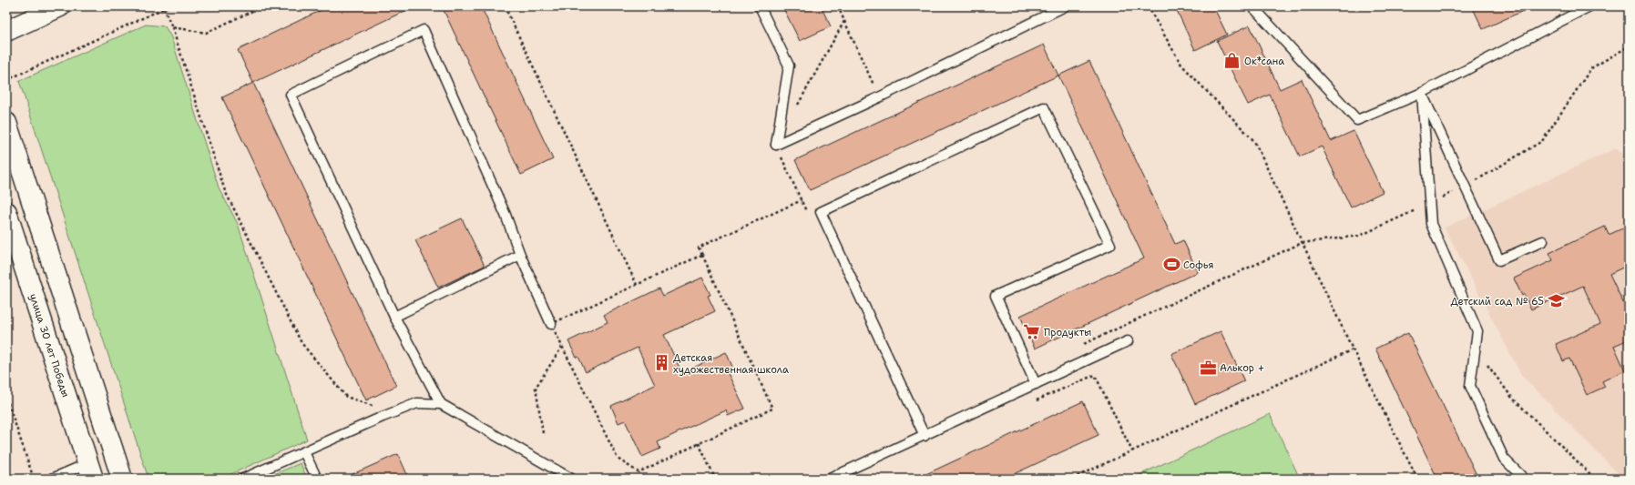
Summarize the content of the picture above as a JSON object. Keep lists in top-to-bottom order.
{
  "streets": {
    "main road": ["улица 30 лет Победы"]
  },
  "places": {
    "shop": ["Ок*сана"],
    "sports": ["Софья"],
    "school or university": ["Детский сад № 65"],
    "supermarket": ["Продукты"],
    "building": ["Детская художественная школа"],
    "office": ["Алькор +"]
  }
}
